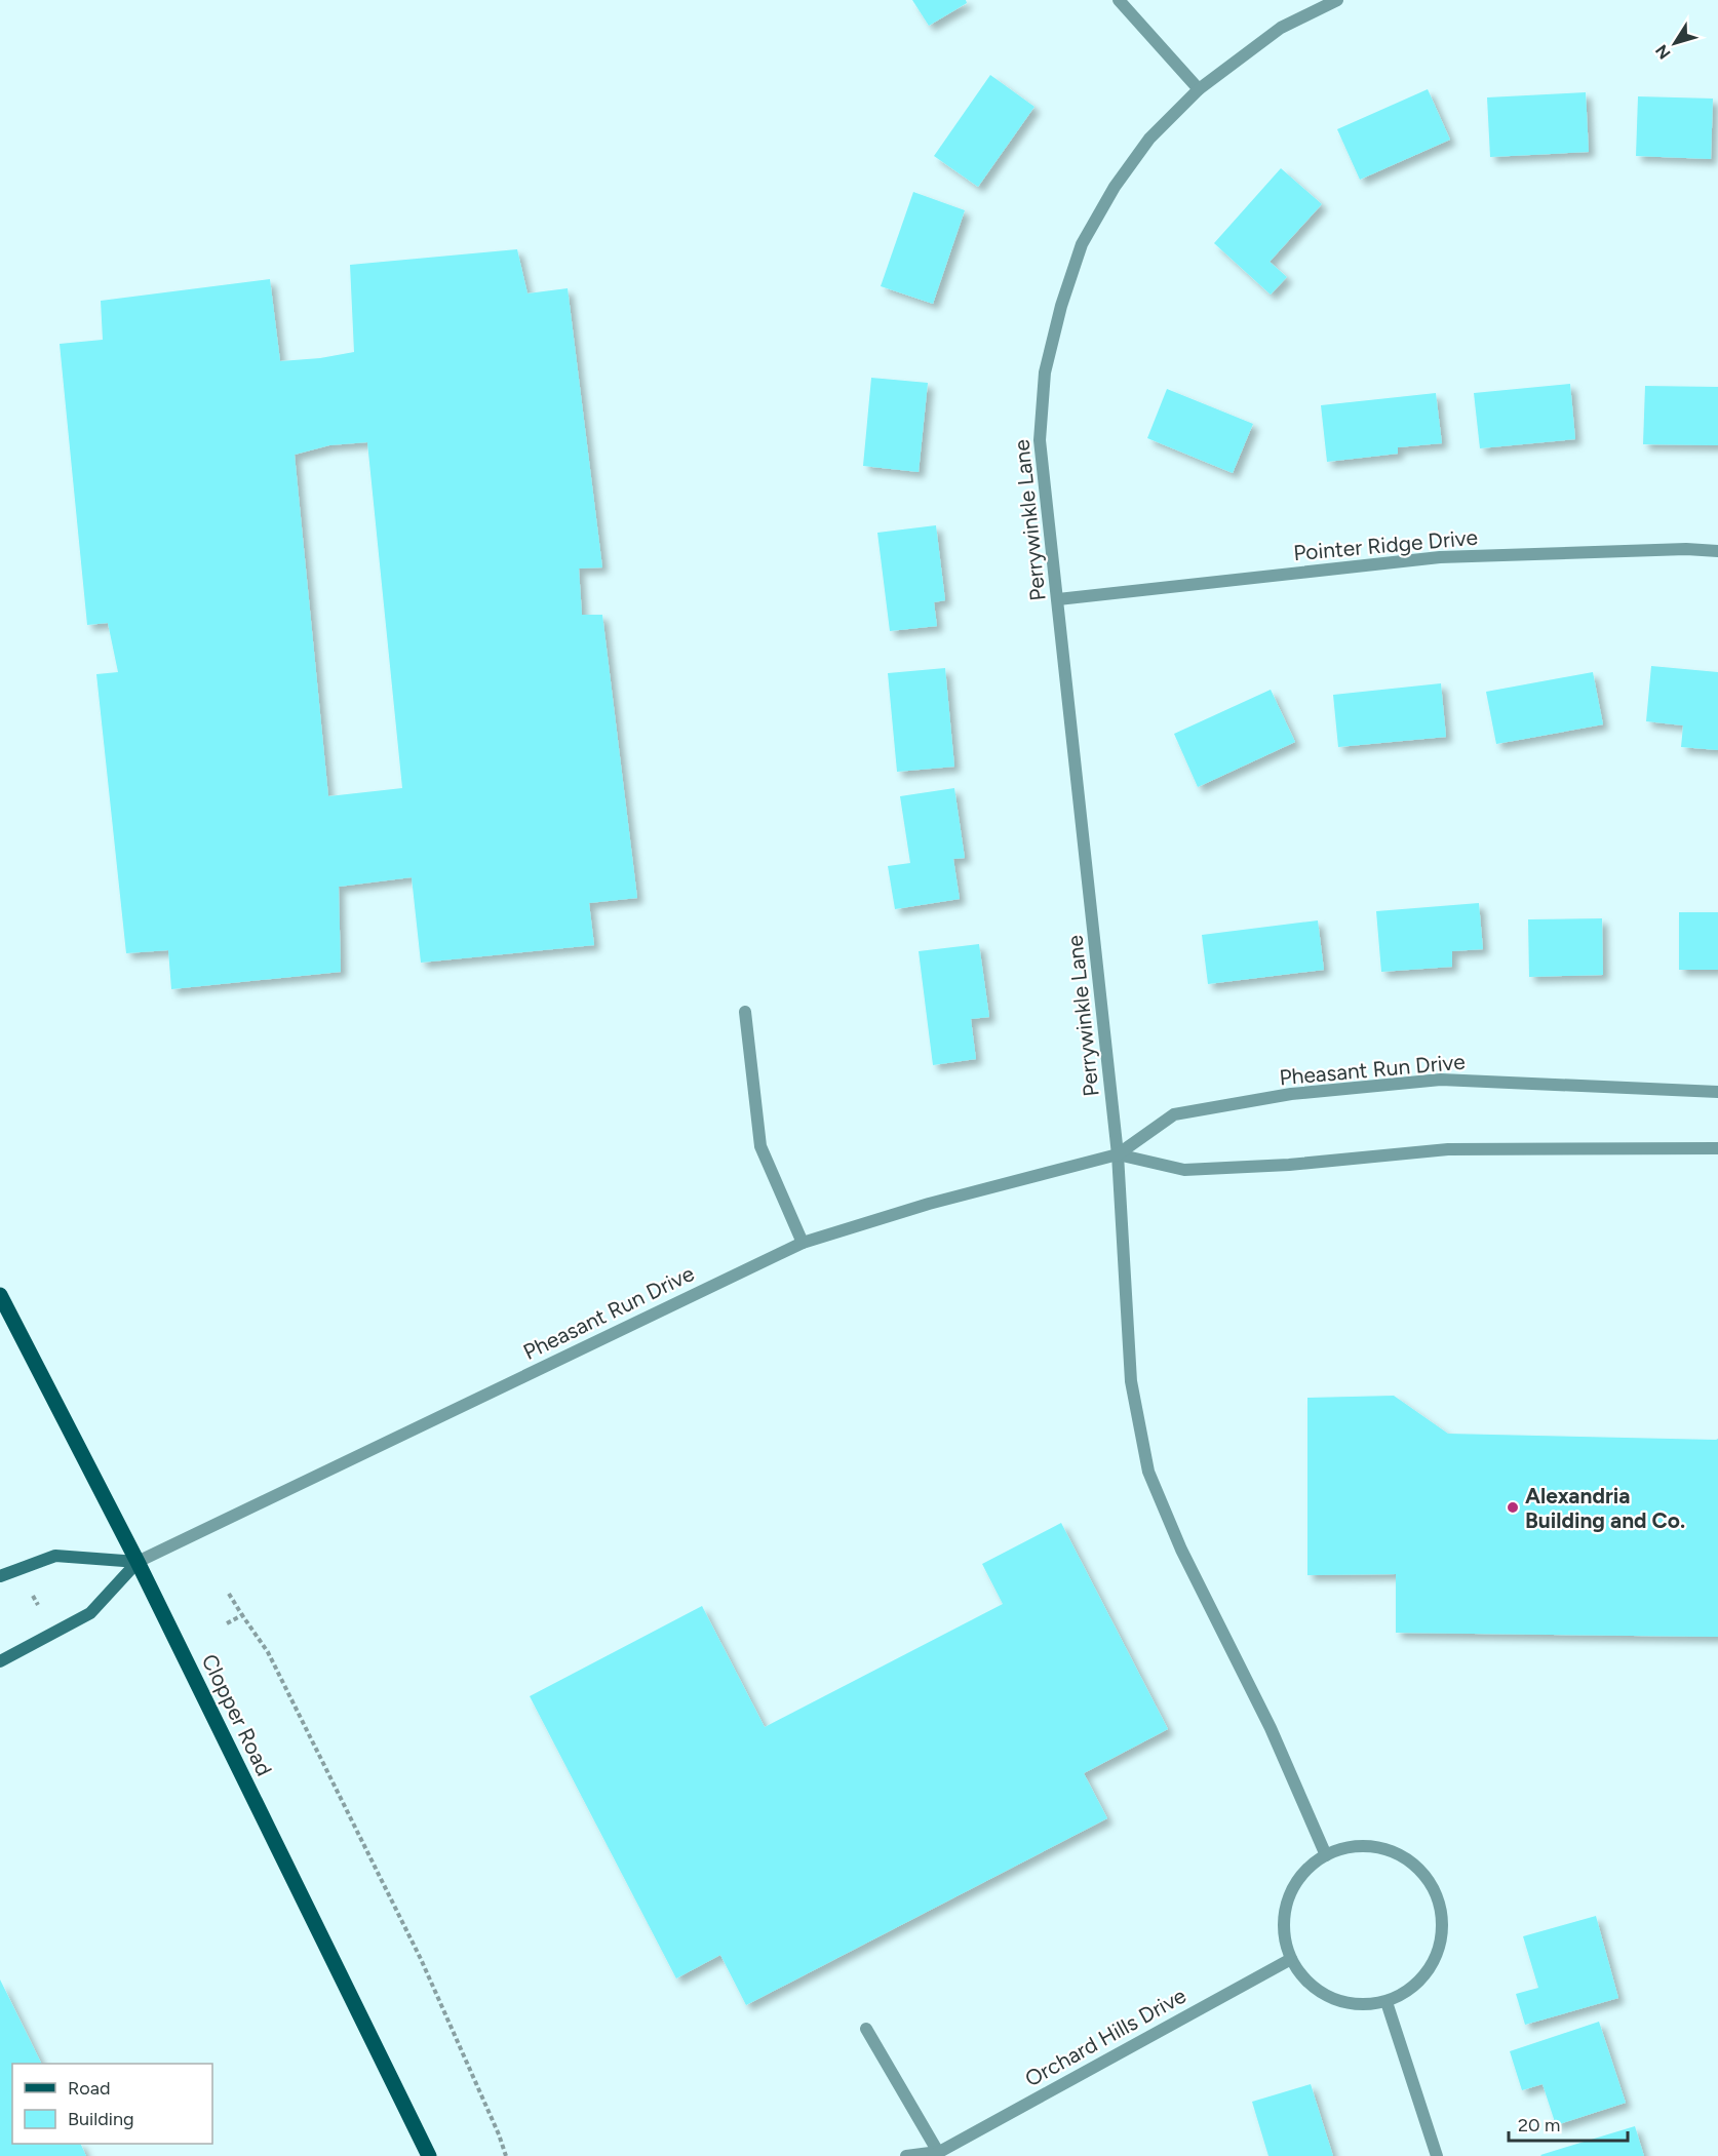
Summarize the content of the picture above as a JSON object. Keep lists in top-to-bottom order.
{
  "streets": {
    "main road": ["Clopper Road"],
    "street": [
      "Perrywinkle Lane",
      "Pointer Ridge Drive",
      "Pheasant Run Drive",
      "Orchard Hills Drive"
    ]
  },
  "crossings": [
    ["Perrywinkle Lane", "Pointer Ridge Drive"],
    ["Perrywinkle Lane", "Pheasant Run Drive"],
    ["Perrywinkle Lane", "Orchard Hills Drive"],
    ["Pheasant Run Drive", "Clopper Road"]
  ],
  "places": ["Alexandria Building and Co."],
  "legend": ["Road", "Building"],
  "scale_bar": "20 m",
  "north": "bottom left"
}
